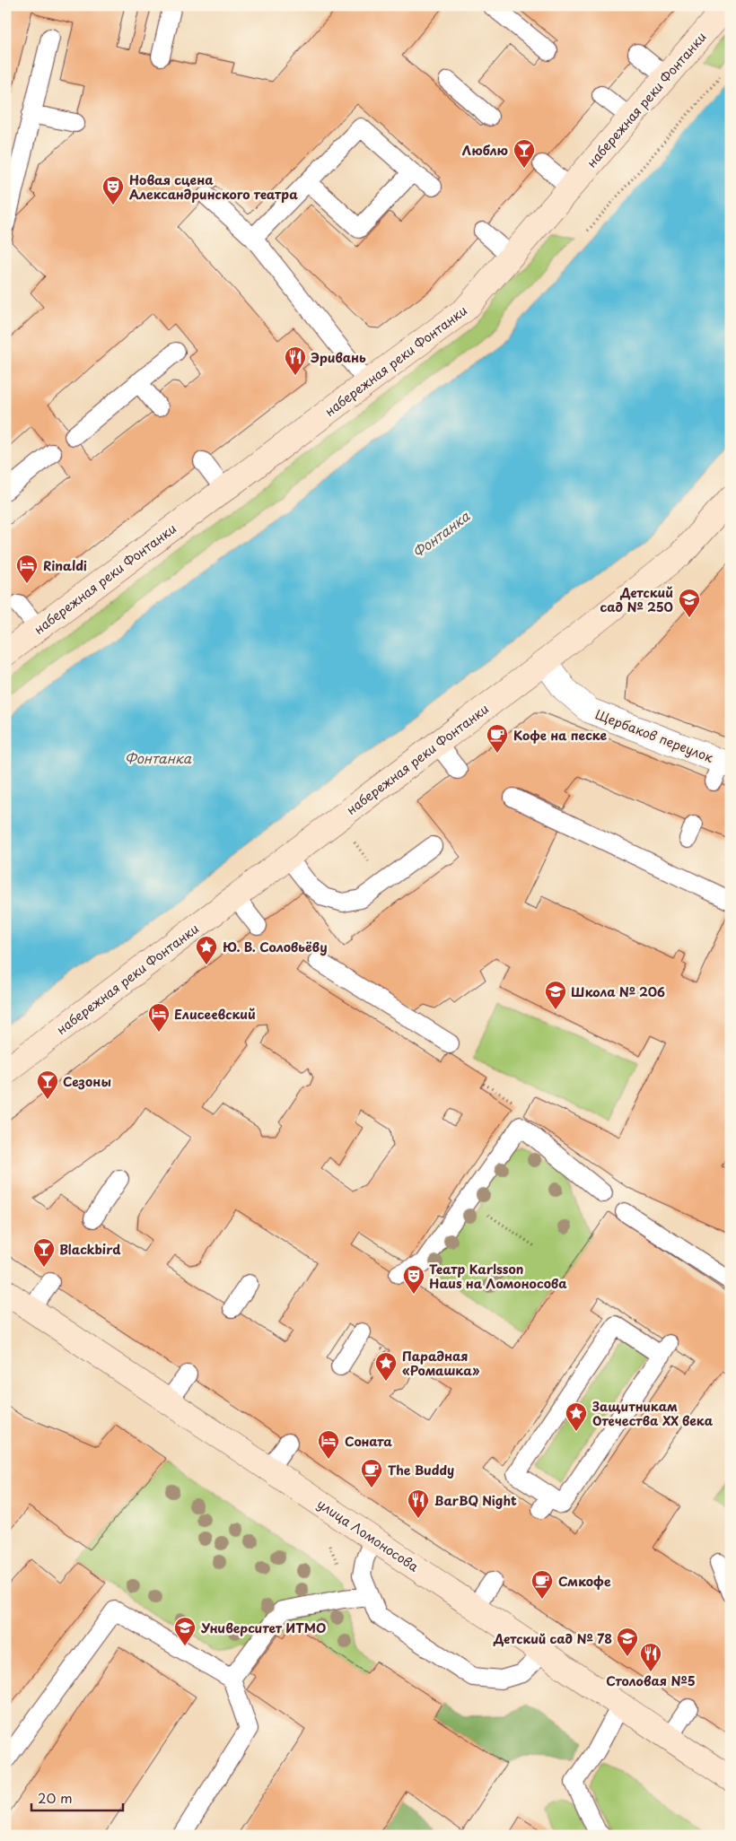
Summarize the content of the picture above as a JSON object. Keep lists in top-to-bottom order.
{
  "streets": {
    "main road": ["набережная реки Фонтанки", "улица Ломоносова"],
    "street": ["Щербаков переулок"]
  },
  "crossings": [
    ["набережная реки Фонтанки", "Щербаков переулок"]
  ],
  "water": ["Фонтанка"],
  "places": {
    "bar": ["Люблю", "Сезоны", "Blackbird"],
    "theatre": ["Новая сцена Александринского театра", "Театр Karlsson Haus на Ломоносова"],
    "restaurant": ["Эривань", "BarBQ Night", "Столовая №5"],
    "hotel": ["Rinaldi", "Елисеевский", "Соната"],
    "school or university": [
      "Детский сад № 250",
      "Школа № 206",
      "Университет ИТМО",
      "Детский сад № 78"
    ],
    "cafe": ["Кофе на песке", "The Buddy", "Смкофе"],
    "place": ["Ю. В. Соловьёву", "Парадная «Ромашка»", "Защитникам Отечества XX века"]
  },
  "scale_bar": "20 m"
}
